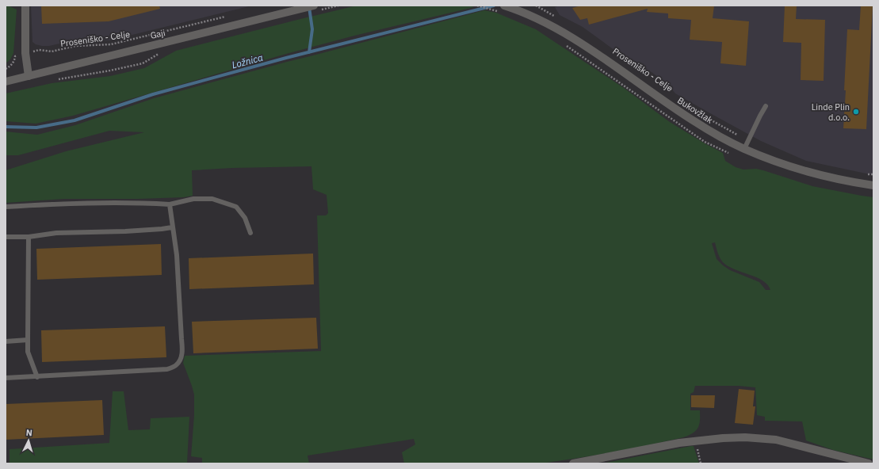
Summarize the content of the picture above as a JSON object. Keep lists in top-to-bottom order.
{
  "streets": {
    "street": ["Gaji", "Bukovžlak"],
    "path": ["Proseniško - Celje"]
  },
  "water": ["Ložnica"],
  "places": ["Linde Plin d.o.o."],
  "north": "top"
}
